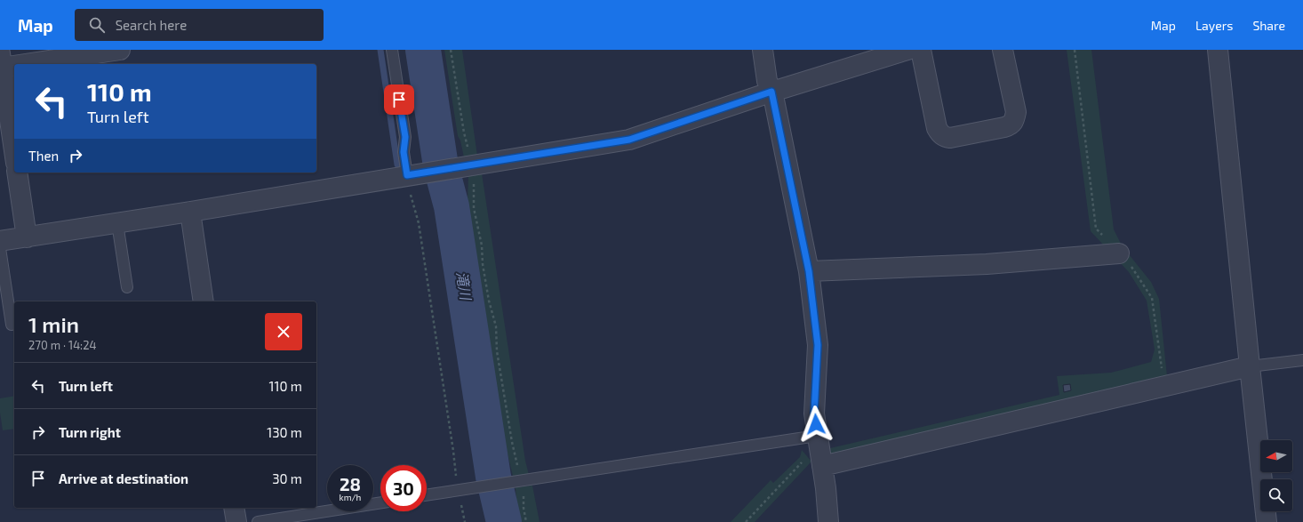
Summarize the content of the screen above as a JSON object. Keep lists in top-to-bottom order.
{
  "water": ["滝川"],
  "north": "left",
  "page": {
    "header": "Map",
    "search": "Search here",
    "nav": ["Map", "Layers", "Share"],
    "turn": ["110 m", "Turn left"],
    "then": "Then",
    "heading": ["1 min", "270 m · 14:24"],
    "list": [
      {
        "name": "Turn left",
        "value": "110 m"
      },
      {
        "name": "Turn right",
        "value": "130 m"
      },
      {
        "name": "Arrive at destination",
        "value": "30 m"
      }
    ],
    "speed": "28 km/h",
    "limit": "30"
  }
}
